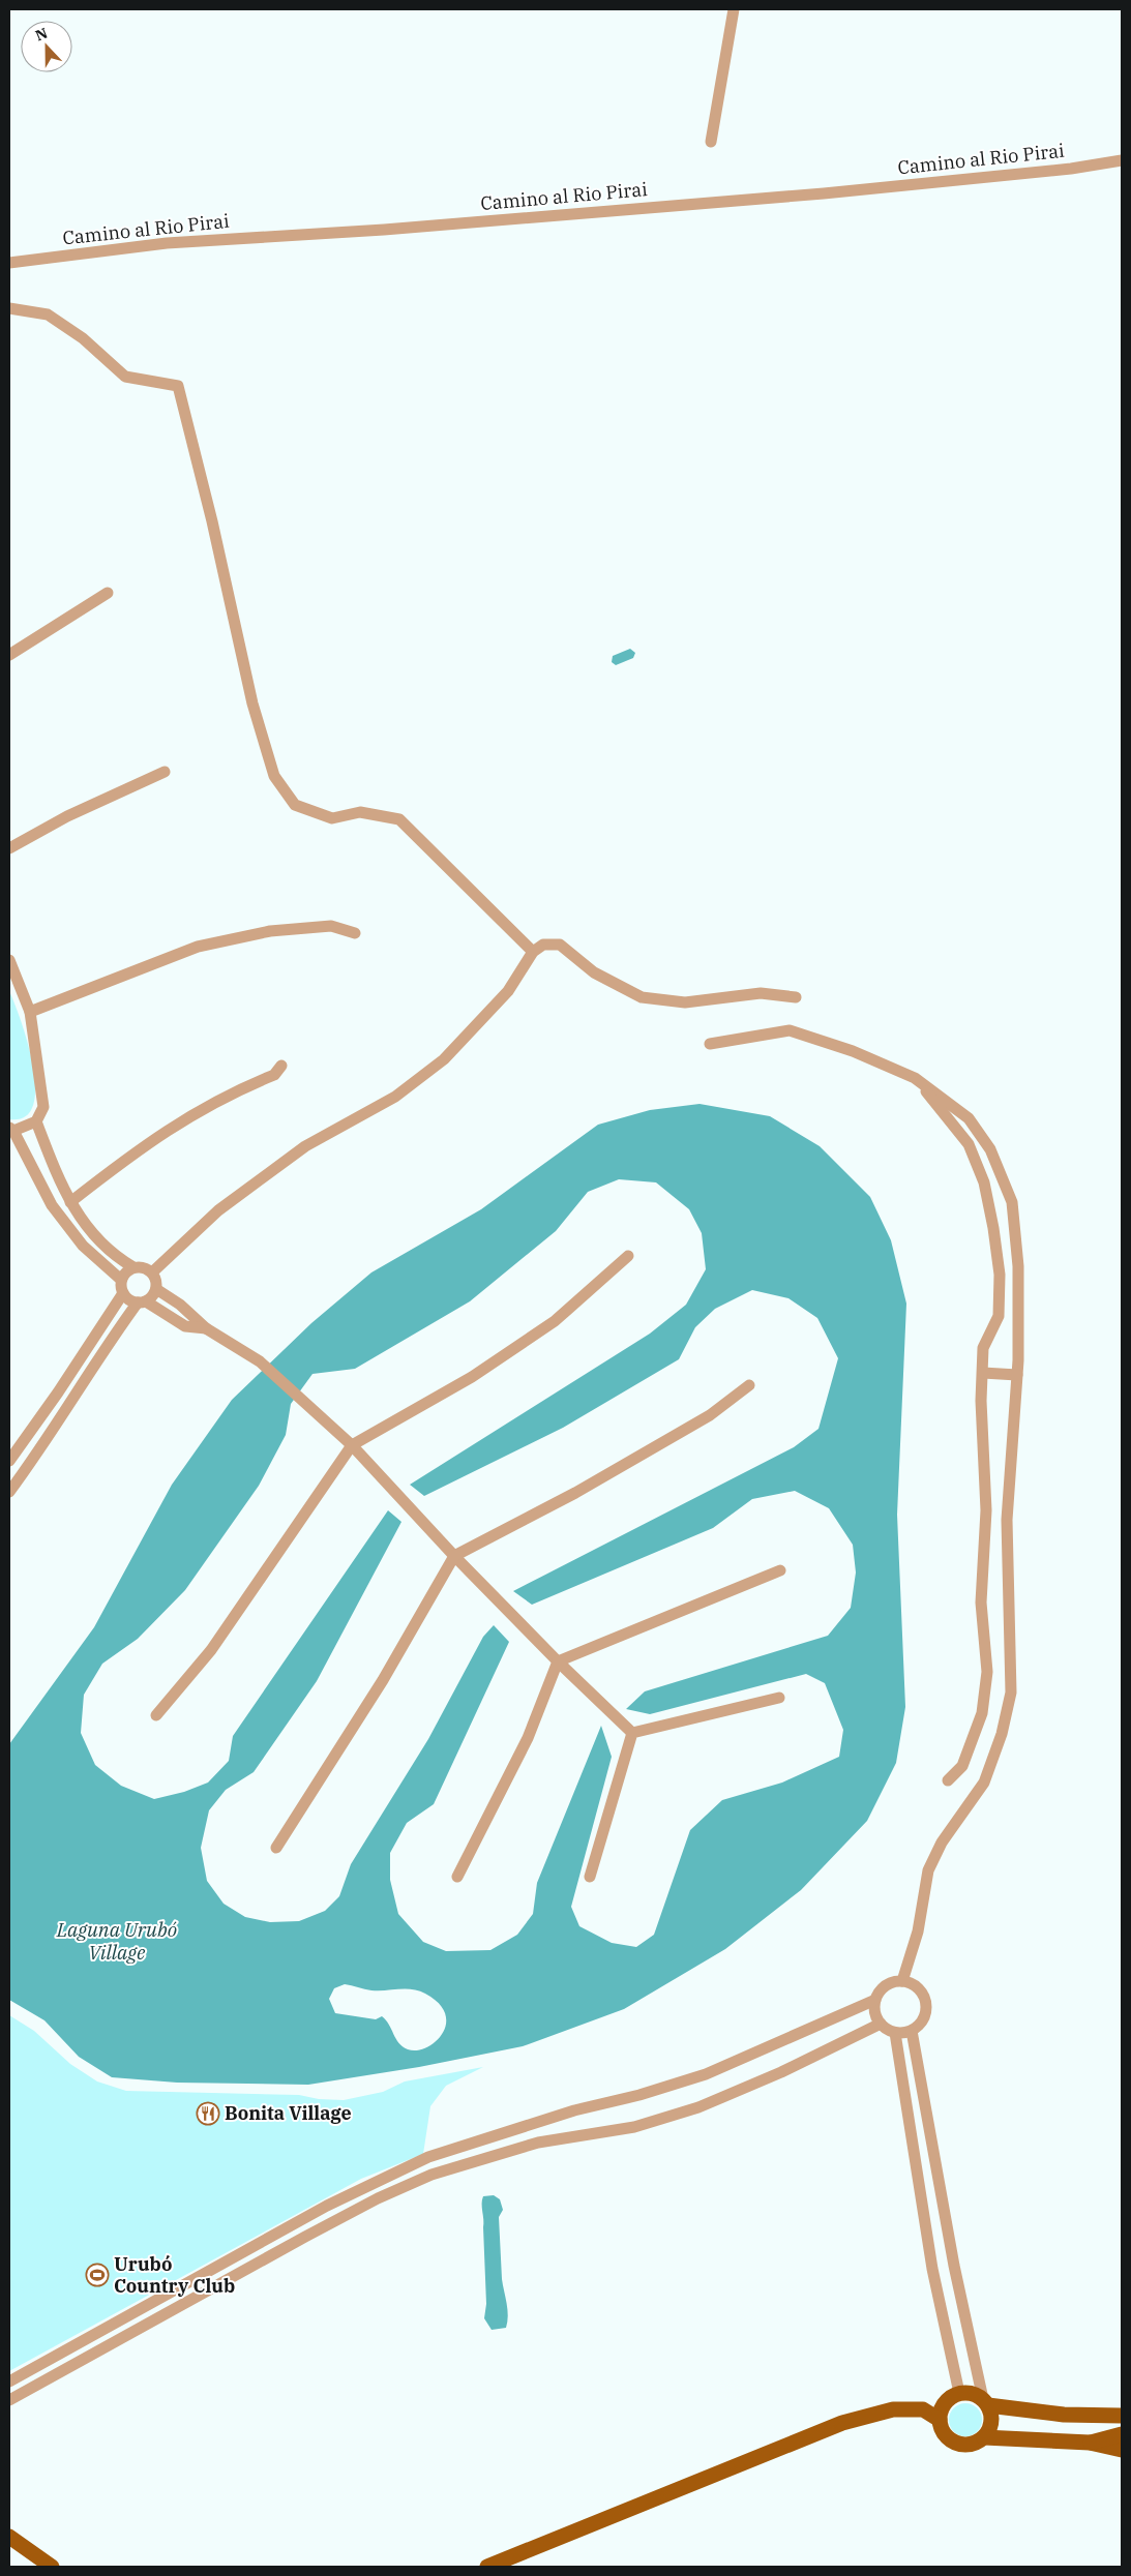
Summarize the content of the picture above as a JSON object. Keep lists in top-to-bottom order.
{
  "streets": {
    "street": ["Camino al Rio Pirai"]
  },
  "water": ["Laguna Urubó Village"],
  "places": {
    "restaurant": ["Bonita Village"],
    "sports": ["Urubó Country Club"]
  },
  "north": "top"
}
